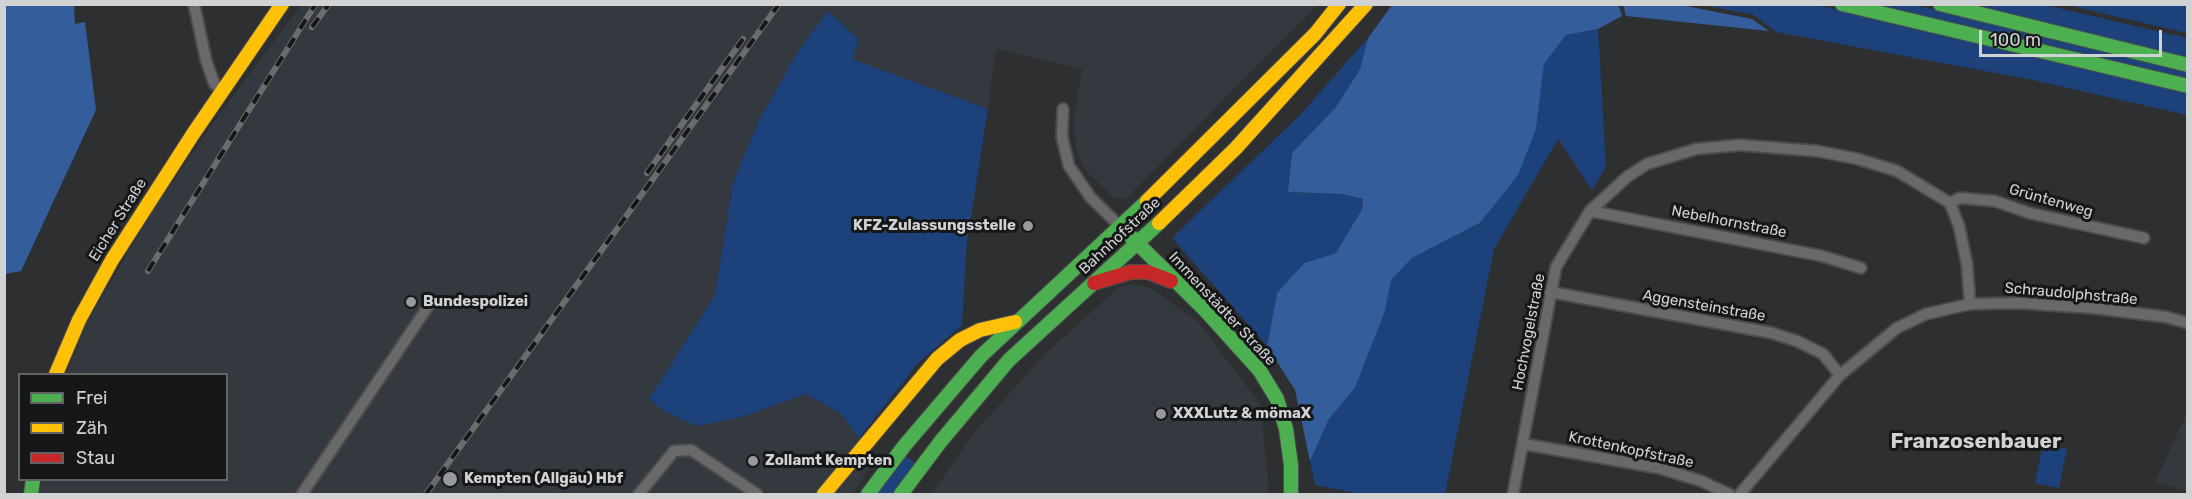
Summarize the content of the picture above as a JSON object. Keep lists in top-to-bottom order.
{
  "streets": {
    "main road": ["Eicher Straße", "Bahnhofstraße", "Immenstädter Straße"],
    "street": [
      "Grüntenweg",
      "Nebelhornstraße",
      "Schraudolphstraße",
      "Aggensteinstraße",
      "Hochvogelstraße",
      "Krottenkopfstraße"
    ]
  },
  "crossings": [
    ["Grüntenweg", "Hochvogelstraße"],
    ["Nebelhornstraße", "Hochvogelstraße"],
    ["Bahnhofstraße", "Immenstädter Straße"],
    ["Schraudolphstraße", "Aggensteinstraße"],
    ["Aggensteinstraße", "Hochvogelstraße"],
    ["Hochvogelstraße", "Krottenkopfstraße"]
  ],
  "districts": ["Franzosenbauer"],
  "places": [
    "KFZ-Zulassungsstelle",
    "Bundespolizei",
    "XXXLutz & mömaX",
    "Zollamt Kempten",
    "Kempten (Allgäu) Hbf"
  ],
  "legend": ["Frei", "Zäh", "Stau"],
  "scale_bar": "100 m"
}
